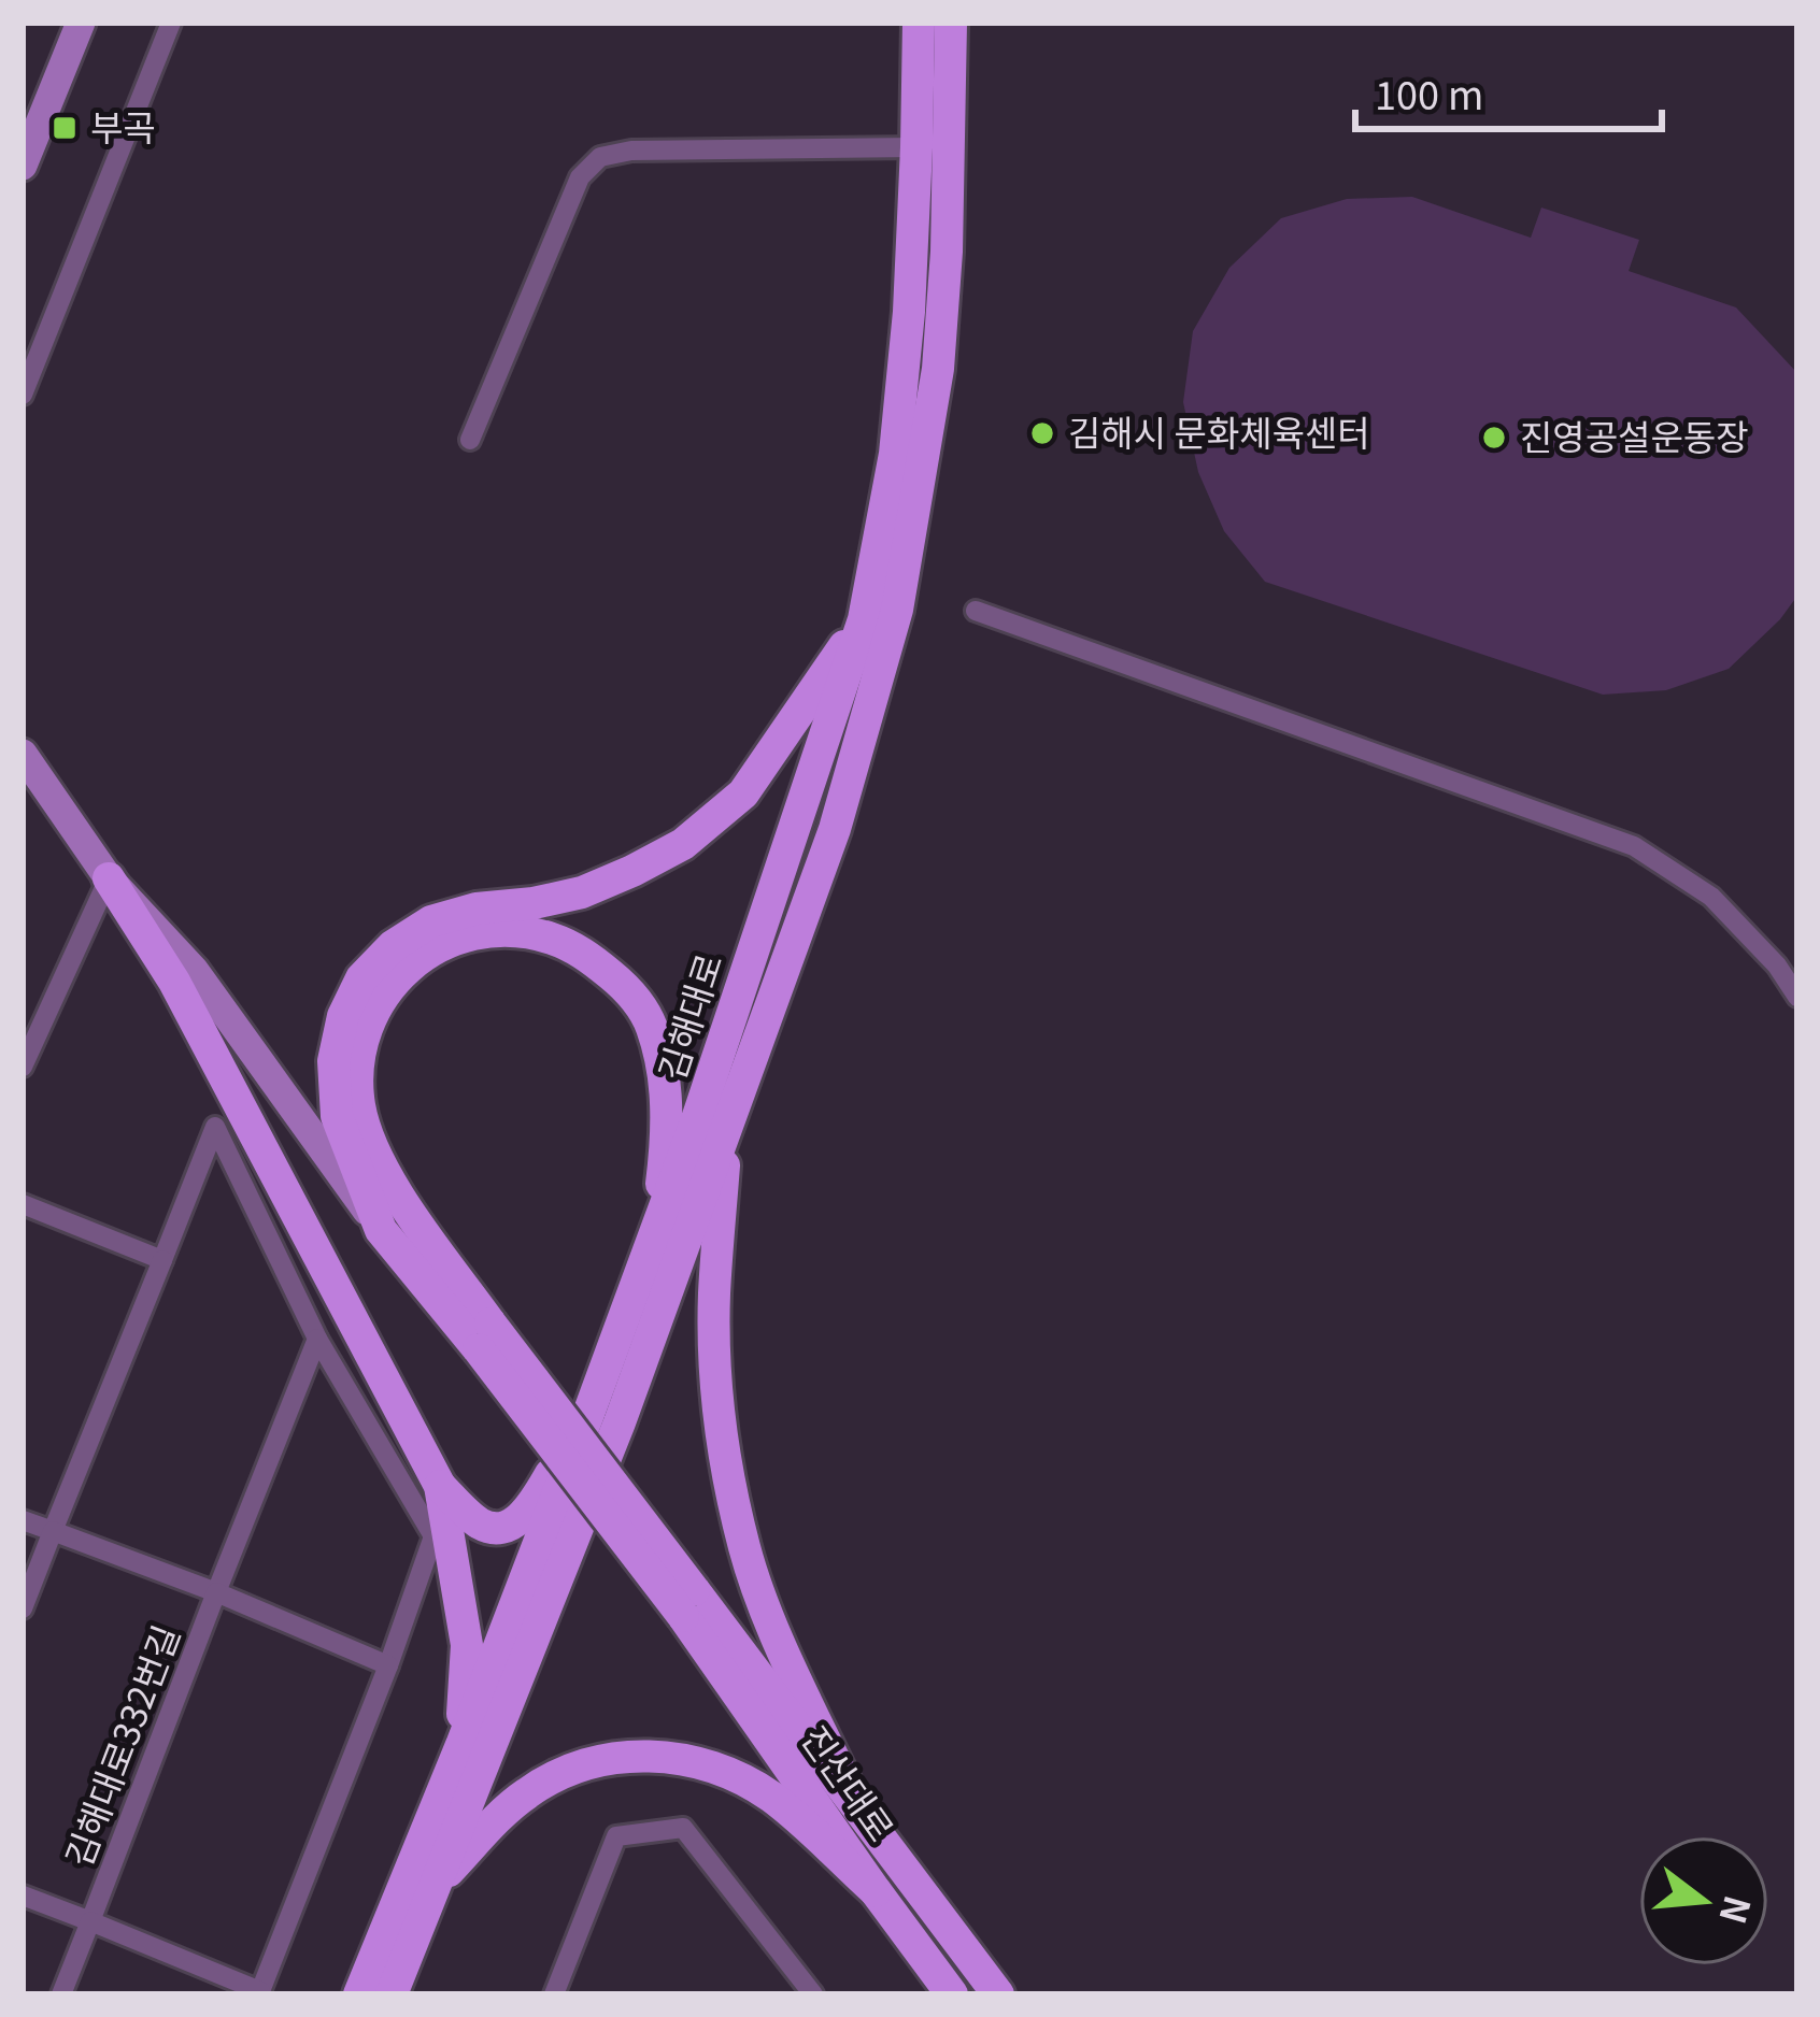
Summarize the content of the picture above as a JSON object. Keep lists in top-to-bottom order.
{
  "streets": {
    "main road": ["김해대로", "진산대로"],
    "street": ["김해대로332번길"]
  },
  "places": {
    "transit": ["부곡"],
    "other": ["김해시 문화체육센터", "진영공설운동장"]
  },
  "scale_bar": "100 m",
  "north": "right"
}
